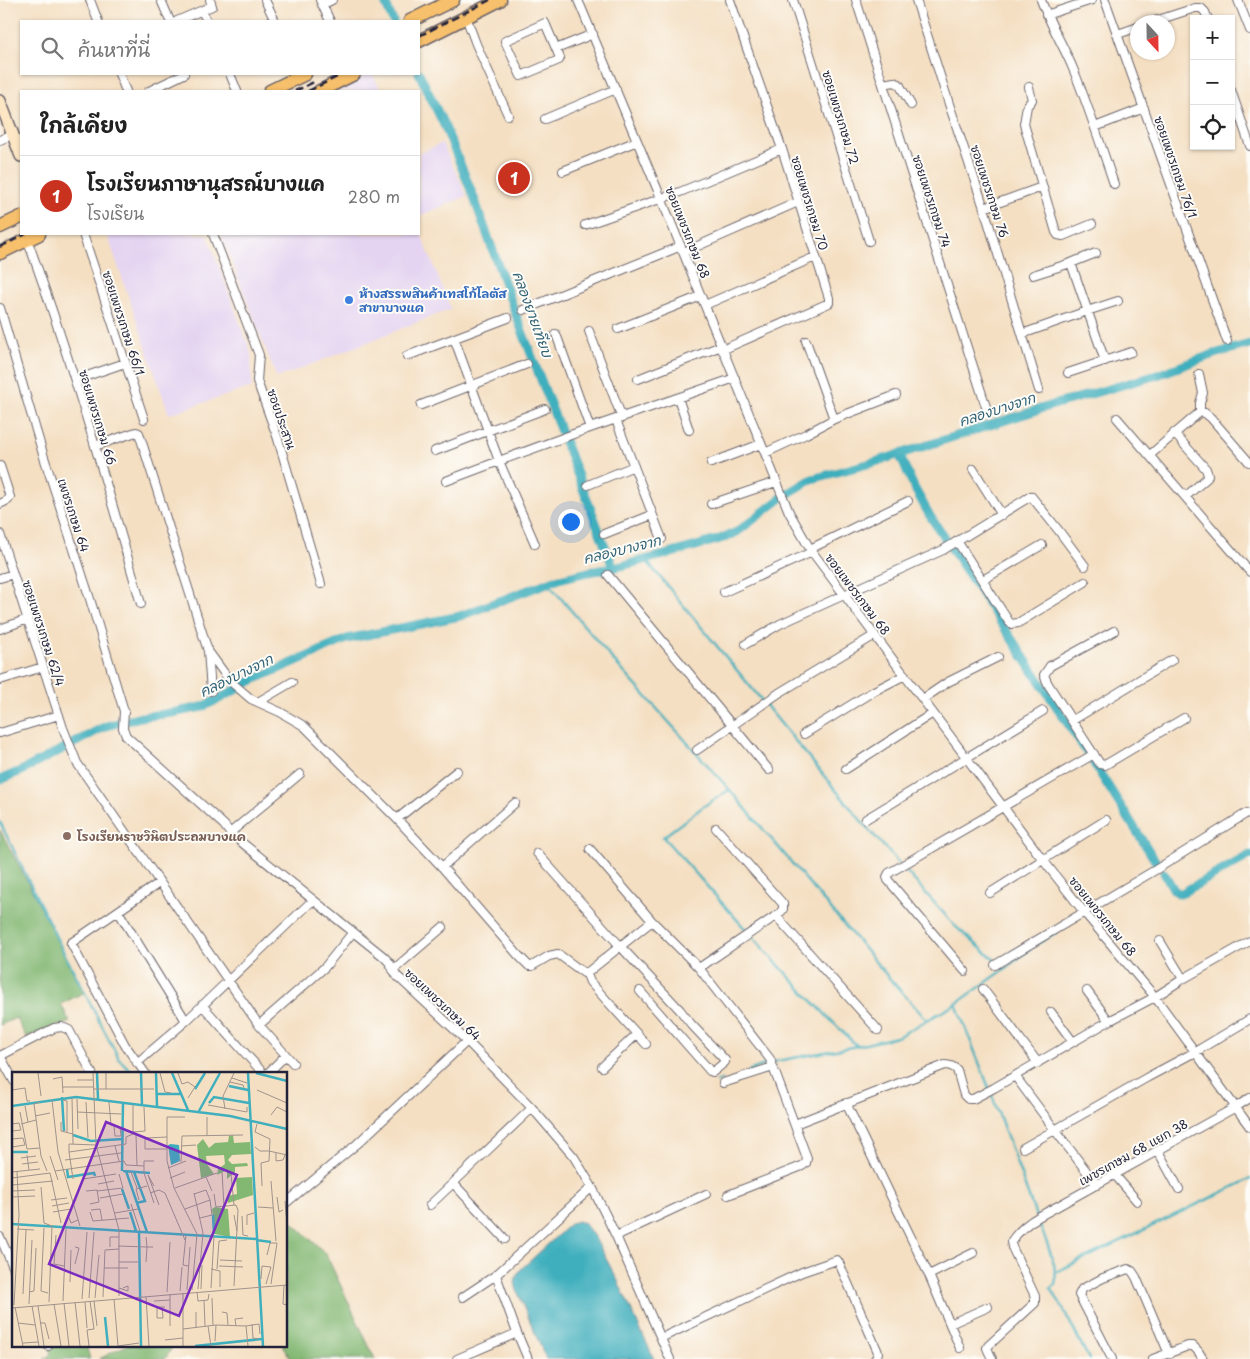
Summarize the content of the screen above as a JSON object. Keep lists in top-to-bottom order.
{
  "streets": {
    "street": [
      "ซอยเพชรเกษม 72",
      "ซอยเพชรเกษม 76/1",
      "ซอยเพชรเกษม 76",
      "ซอยเพชรเกษม 74",
      "ซอยเพชรเกษม 70",
      "ซอยเพชรเกษม 68",
      "ซอยเพชรเกษม 66/1",
      "ซอยเพชรเกษม 66",
      "ซอยประสาน",
      "เพชรเกษม 64",
      "ซอยเพชรเกษม 62/4",
      "ซอยเพชรเกษม 64",
      "เพชรเกษม 68 แยก 38"
    ]
  },
  "crossings": [
    ["ซอยเพชรเกษม 70", "ซอยเพชรเกษม 68"],
    ["ซอยเพชรเกษม 68", "เพชรเกษม 68 แยก 38"],
    ["เพชรเกษม 64", "ซอยเพชรเกษม 64"]
  ],
  "water": ["คลองยายเทียบ", "คลองบางจาก"],
  "places": ["ห้างสรรพสินค้าเทสโก้โลตัส สาขาบางแค", "โรงเรียนราชวินิตประถมบางแค"],
  "north": "bottom",
  "page": {
    "map_buttons": ["+", "−"],
    "search": "ค้นหาที่นี่",
    "heading": "ใกล้เคียง",
    "list": [
      {
        "mark": "1",
        "name": "โรงเรียนภาษานุสรณ์บางแค",
        "note": "โรงเรียน",
        "value": "280 m"
      }
    ],
    "pins": "1"
  }
}
